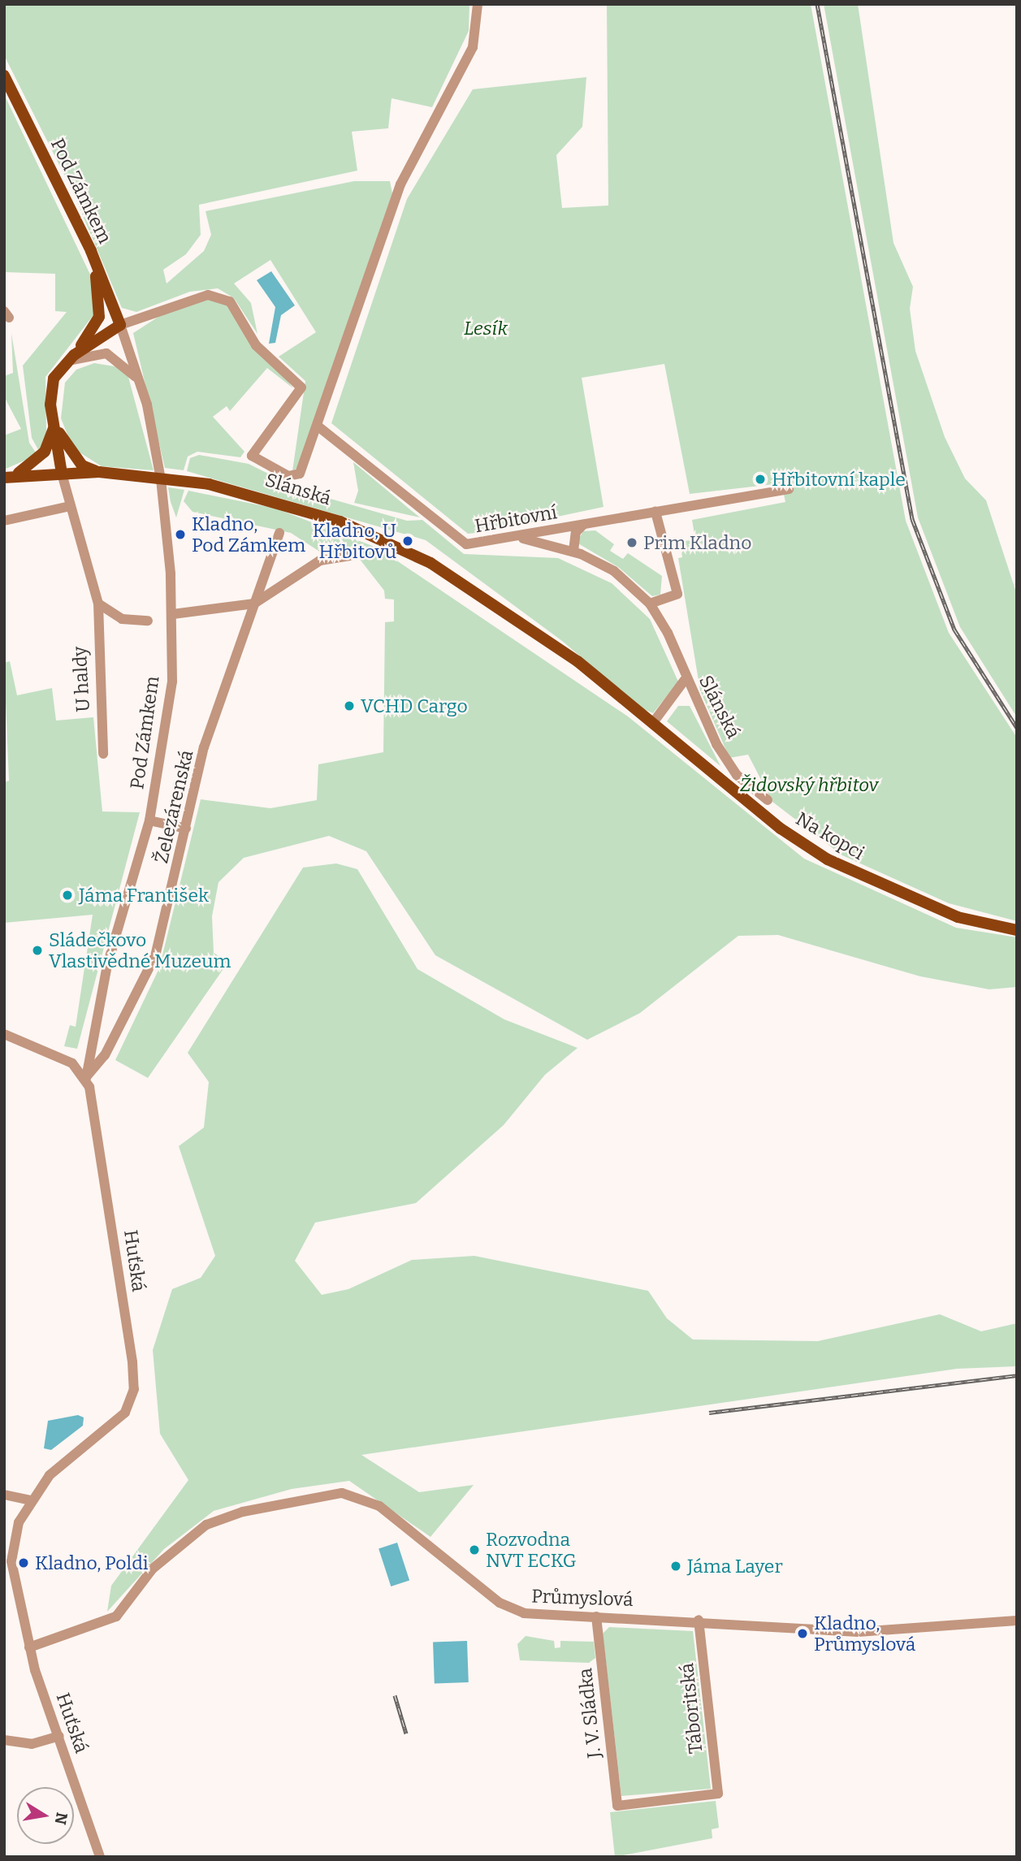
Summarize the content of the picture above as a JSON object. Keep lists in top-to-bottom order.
{
  "streets": {
    "main road": ["Pod Zámkem", "Slánská", "Na kopci"],
    "street": [
      "Hřbitovní",
      "U haldy",
      "Železárenská",
      "Huťská",
      "Průmyslová",
      "Táboritská",
      "J. V. Sládka"
    ]
  },
  "crossings": [
    ["Pod Zámkem", "Železárenská"],
    ["Pod Zámkem", "Huťská"],
    ["Slánská", "Hřbitovní"],
    ["Slánská", "Na kopci"],
    ["Železárenská", "Huťská"],
    ["Huťská", "Průmyslová"],
    ["Průmyslová", "Táboritská"],
    ["Průmyslová", "J. V. Sládka"],
    ["Táboritská", "J. V. Sládka"]
  ],
  "parks": ["Lesík", "Židovský hřbitov"],
  "places": [
    "Hřbitovní kaple",
    "Kladno, Pod Zámkem",
    "Kladno, U Hřbitovů",
    "Prim Kladno",
    "VCHD Cargo",
    "Jáma František",
    "Sládečkovo Vlastivědné Muzeum",
    "Rozvodna NVT ECKG",
    "Kladno, Poldi",
    "Jáma Layer",
    "Kladno, Průmyslová"
  ],
  "north": "right"
}
